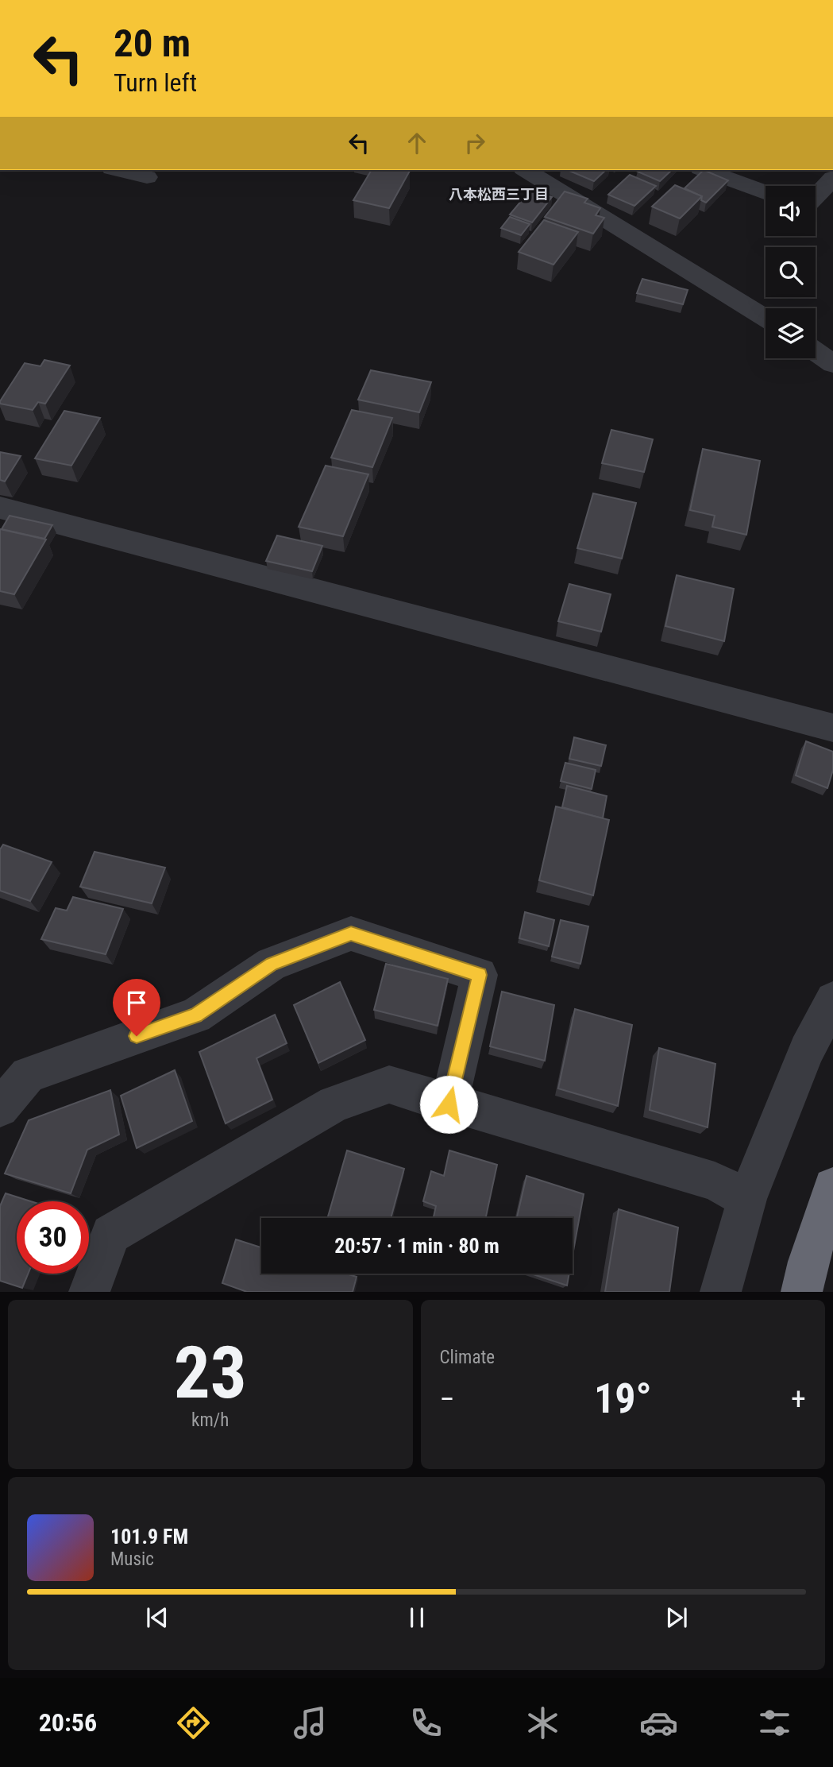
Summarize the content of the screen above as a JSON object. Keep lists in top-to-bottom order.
{
  "districts": ["八本松西三丁目"],
  "page": {
    "turn": ["20 m", "Turn left"],
    "limit": "30",
    "trip": "20:57 · 1 min · 80 m",
    "tile": [
      ["23", "km/h"],
      "Climate"
    ],
    "heat": ["−", "19°", "+"],
    "song": ["101.9 FM", "Music"],
    "tabs": "20:56"
  }
}
